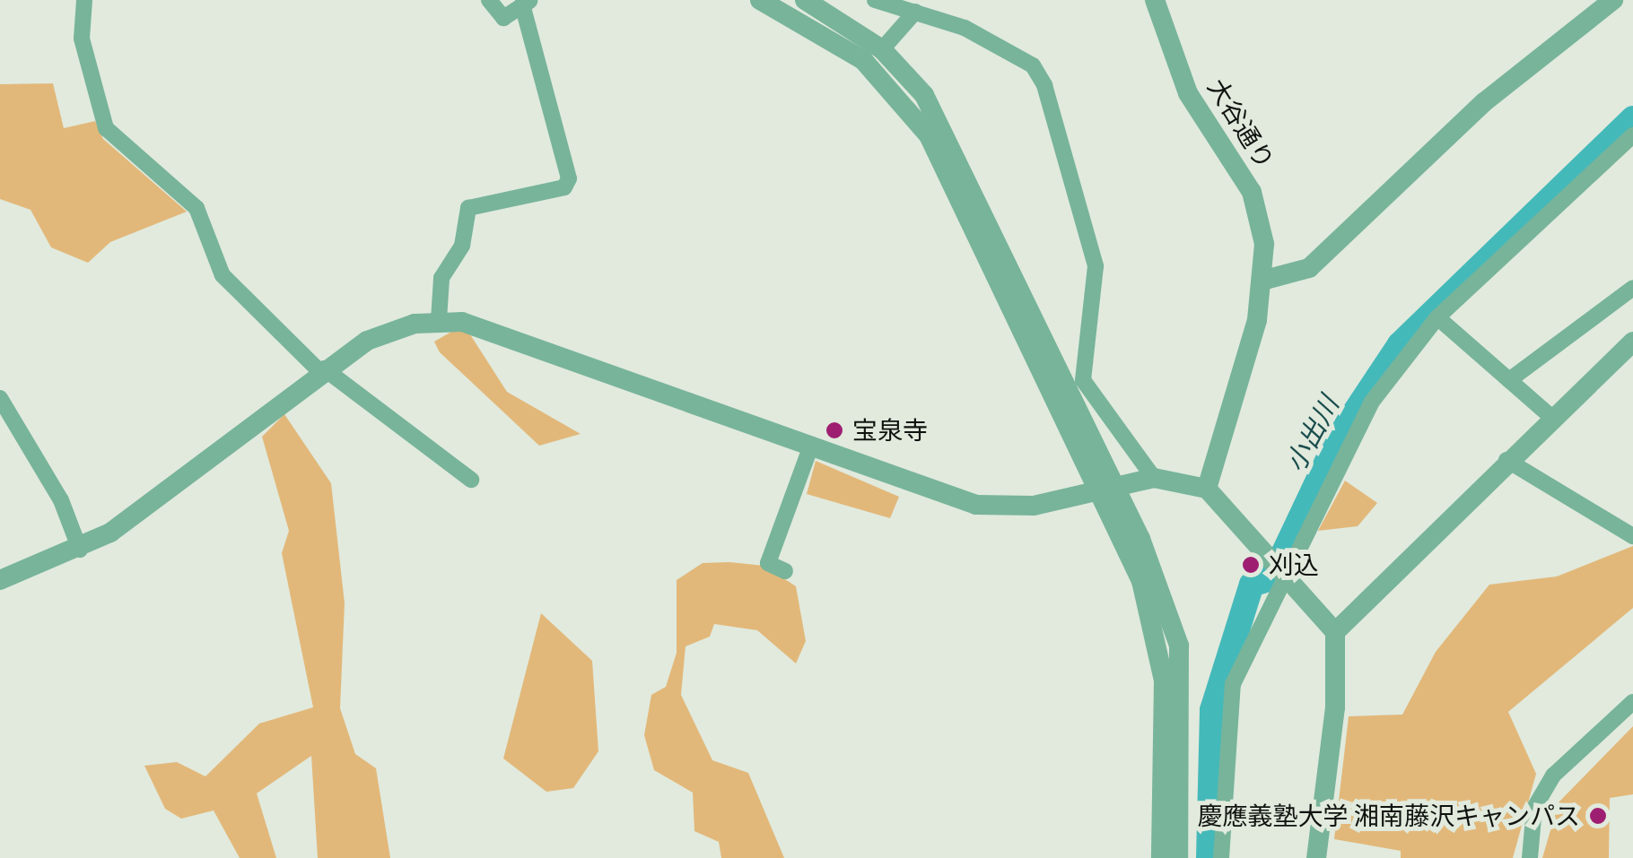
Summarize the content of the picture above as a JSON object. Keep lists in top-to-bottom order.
{
  "streets": {
    "street": ["大谷通り"]
  },
  "water": ["小出川"],
  "places": ["宝泉寺", "刈込", "慶應義塾大学 湘南藤沢キャンパス"]
}
